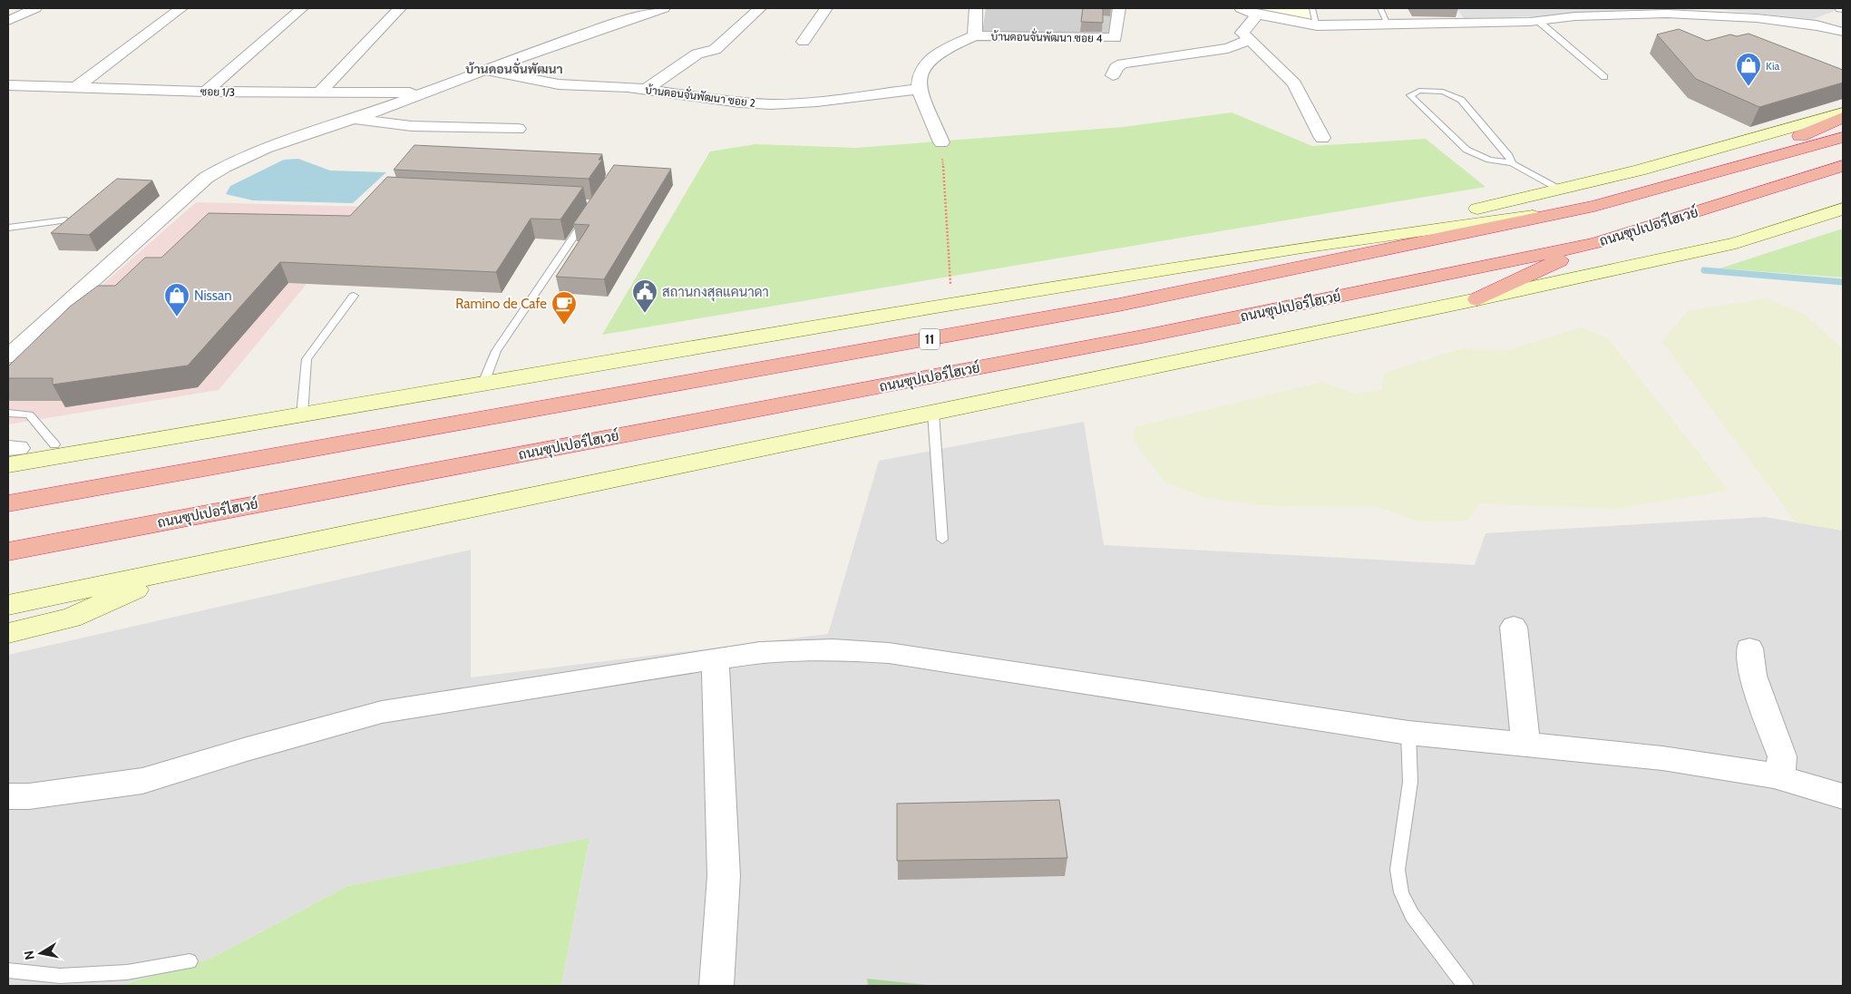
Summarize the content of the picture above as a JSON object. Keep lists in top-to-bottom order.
{
  "streets": {
    "highway": ["ถนนซุปเปอร์ไฮเวย์", "11"],
    "street": ["บ้านดอนจั่นพัฒนา ซอย 4", "ซอย 1/3", "บ้านดอนจั่นพัฒนา ซอย 2"]
  },
  "districts": ["บ้านดอนจั่นพัฒนา"],
  "places": {
    "shop": ["Kia", "Nissan"],
    "public building": ["สถานกงสุลแคนาดา"],
    "cafe": ["Ramino de Cafe"]
  },
  "north": "left"
}
